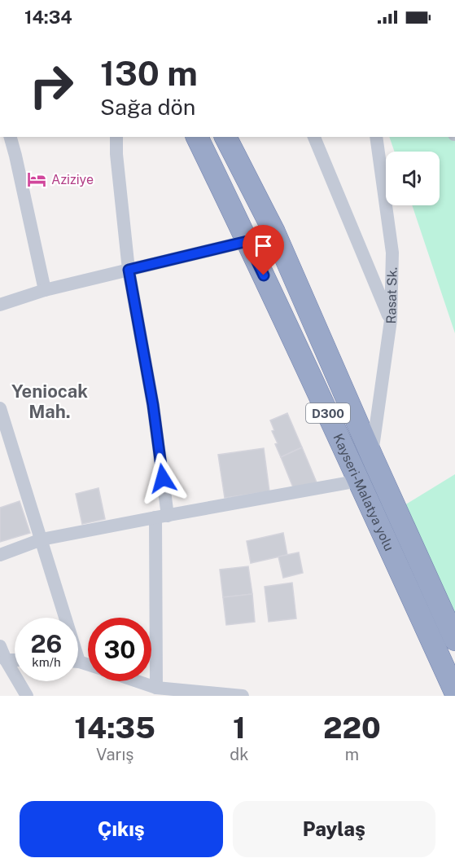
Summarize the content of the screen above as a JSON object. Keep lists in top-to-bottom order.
{
  "streets": {
    "highway": ["D300", "Kayseri-Malatya yolu"],
    "street": ["Rasat Sk."]
  },
  "crossings": [
    ["Rasat Sk.", "Kayseri-Malatya yolu"]
  ],
  "districts": ["Yeniocak Mah."],
  "places": {
    "hotel": ["Aziziye"]
  },
  "page": {
    "status": "14:34",
    "turn": ["130 m", "Sağa dön"],
    "speed": "26 km/h",
    "limit": "30",
    "eta": [
      "14:35",
      "Varış",
      "1",
      "dk",
      "220",
      "m"
    ],
    "buttons": ["Çıkış", "Paylaş"]
  }
}
